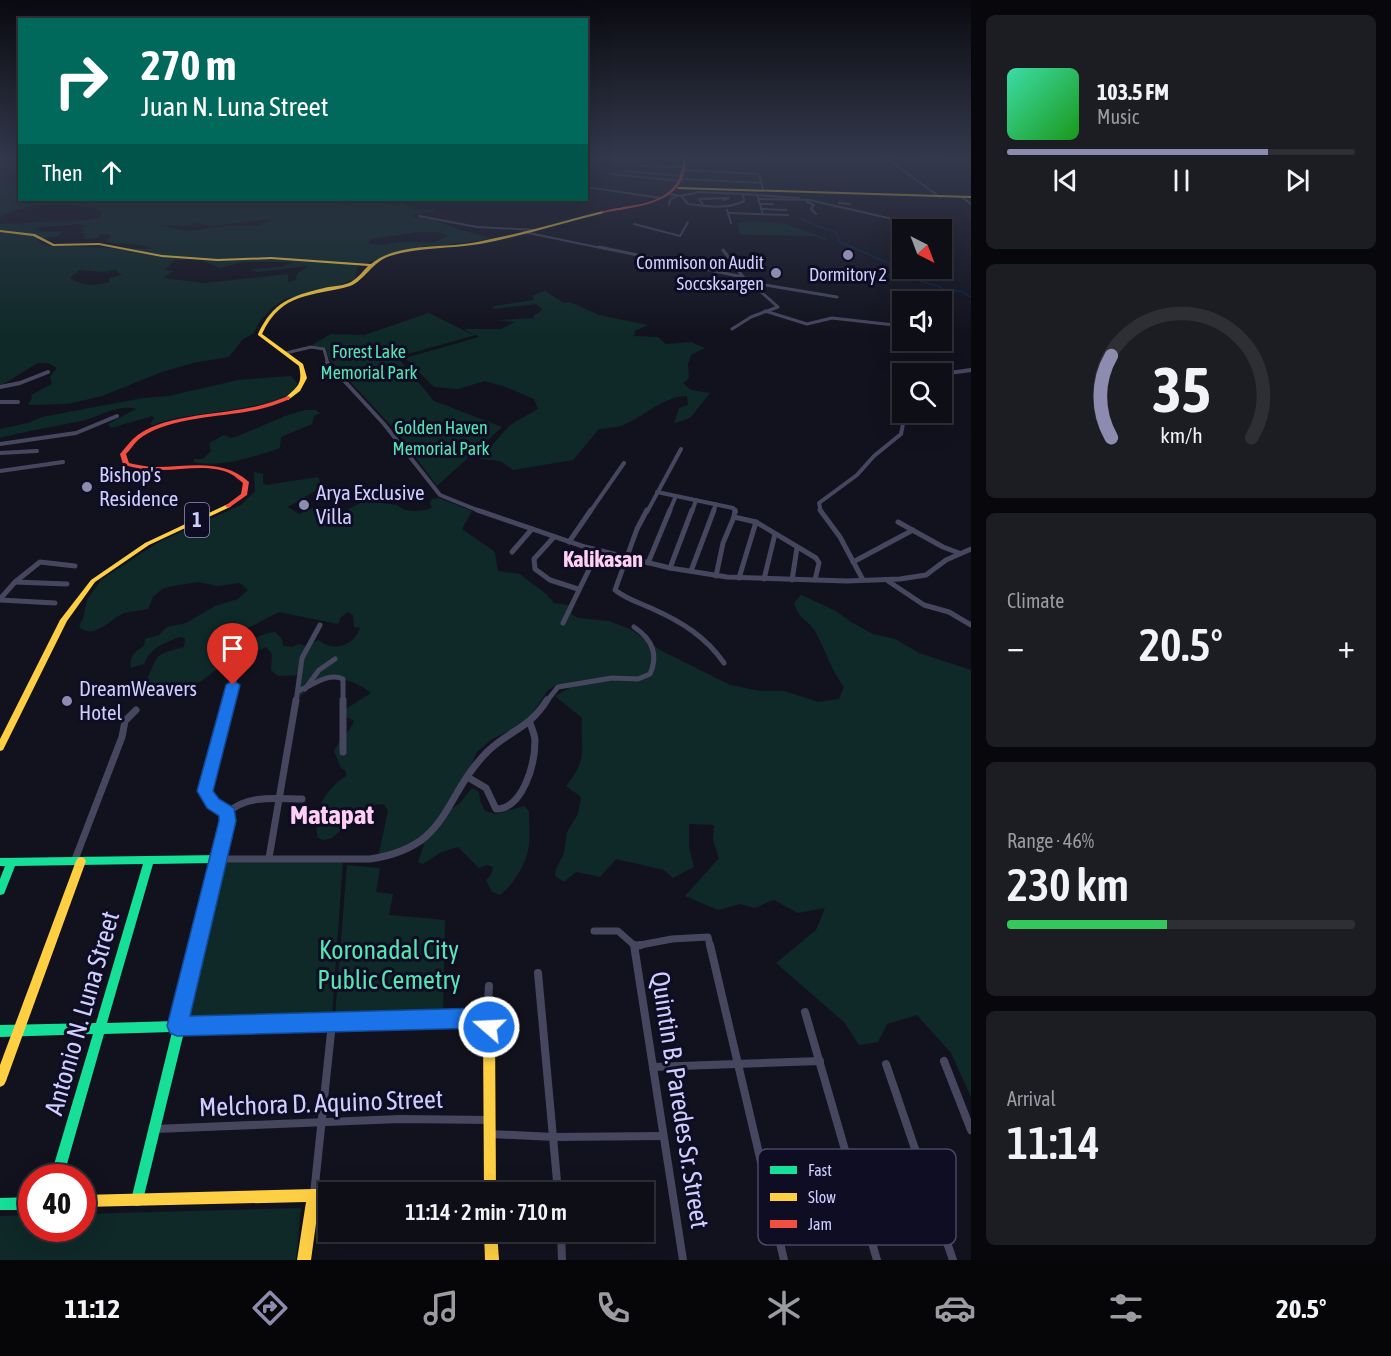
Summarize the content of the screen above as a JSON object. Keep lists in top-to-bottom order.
{
  "streets": {
    "main road": ["1", "Antonio N. Luna Street"],
    "street": ["Quintin B. Paredes Sr. Street", "Melchora D. Aquino Street"]
  },
  "districts": ["Kalikasan", "Matapat"],
  "parks": ["Forest Lake Memorial Park", "Golden Haven Memorial Park", "Koronadal City Public Cemetry"],
  "places": [
    "Dormitory 2",
    "Commison on Audit Soccsksargen",
    "Bishop's Residence",
    "Arya Exclusive Villa",
    "DreamWeavers Hotel"
  ],
  "legend": ["Fast", "Slow", "Jam"],
  "north": "bottom right",
  "page": {
    "turn": ["270 m", "Juan N. Luna Street"],
    "song": ["103.5 FM", "Music"],
    "then": "Then",
    "tile": [
      "Climate",
      ["Range · 46%", "230 km"],
      ["Arrival", "11:14"]
    ],
    "heat": ["−", "20.5°", "+"],
    "limit": "40",
    "trip": "11:14 · 2 min · 710 m",
    "tabs": ["11:12", "20.5°"],
    "gauge": ["35", "km/h"]
  }
}
